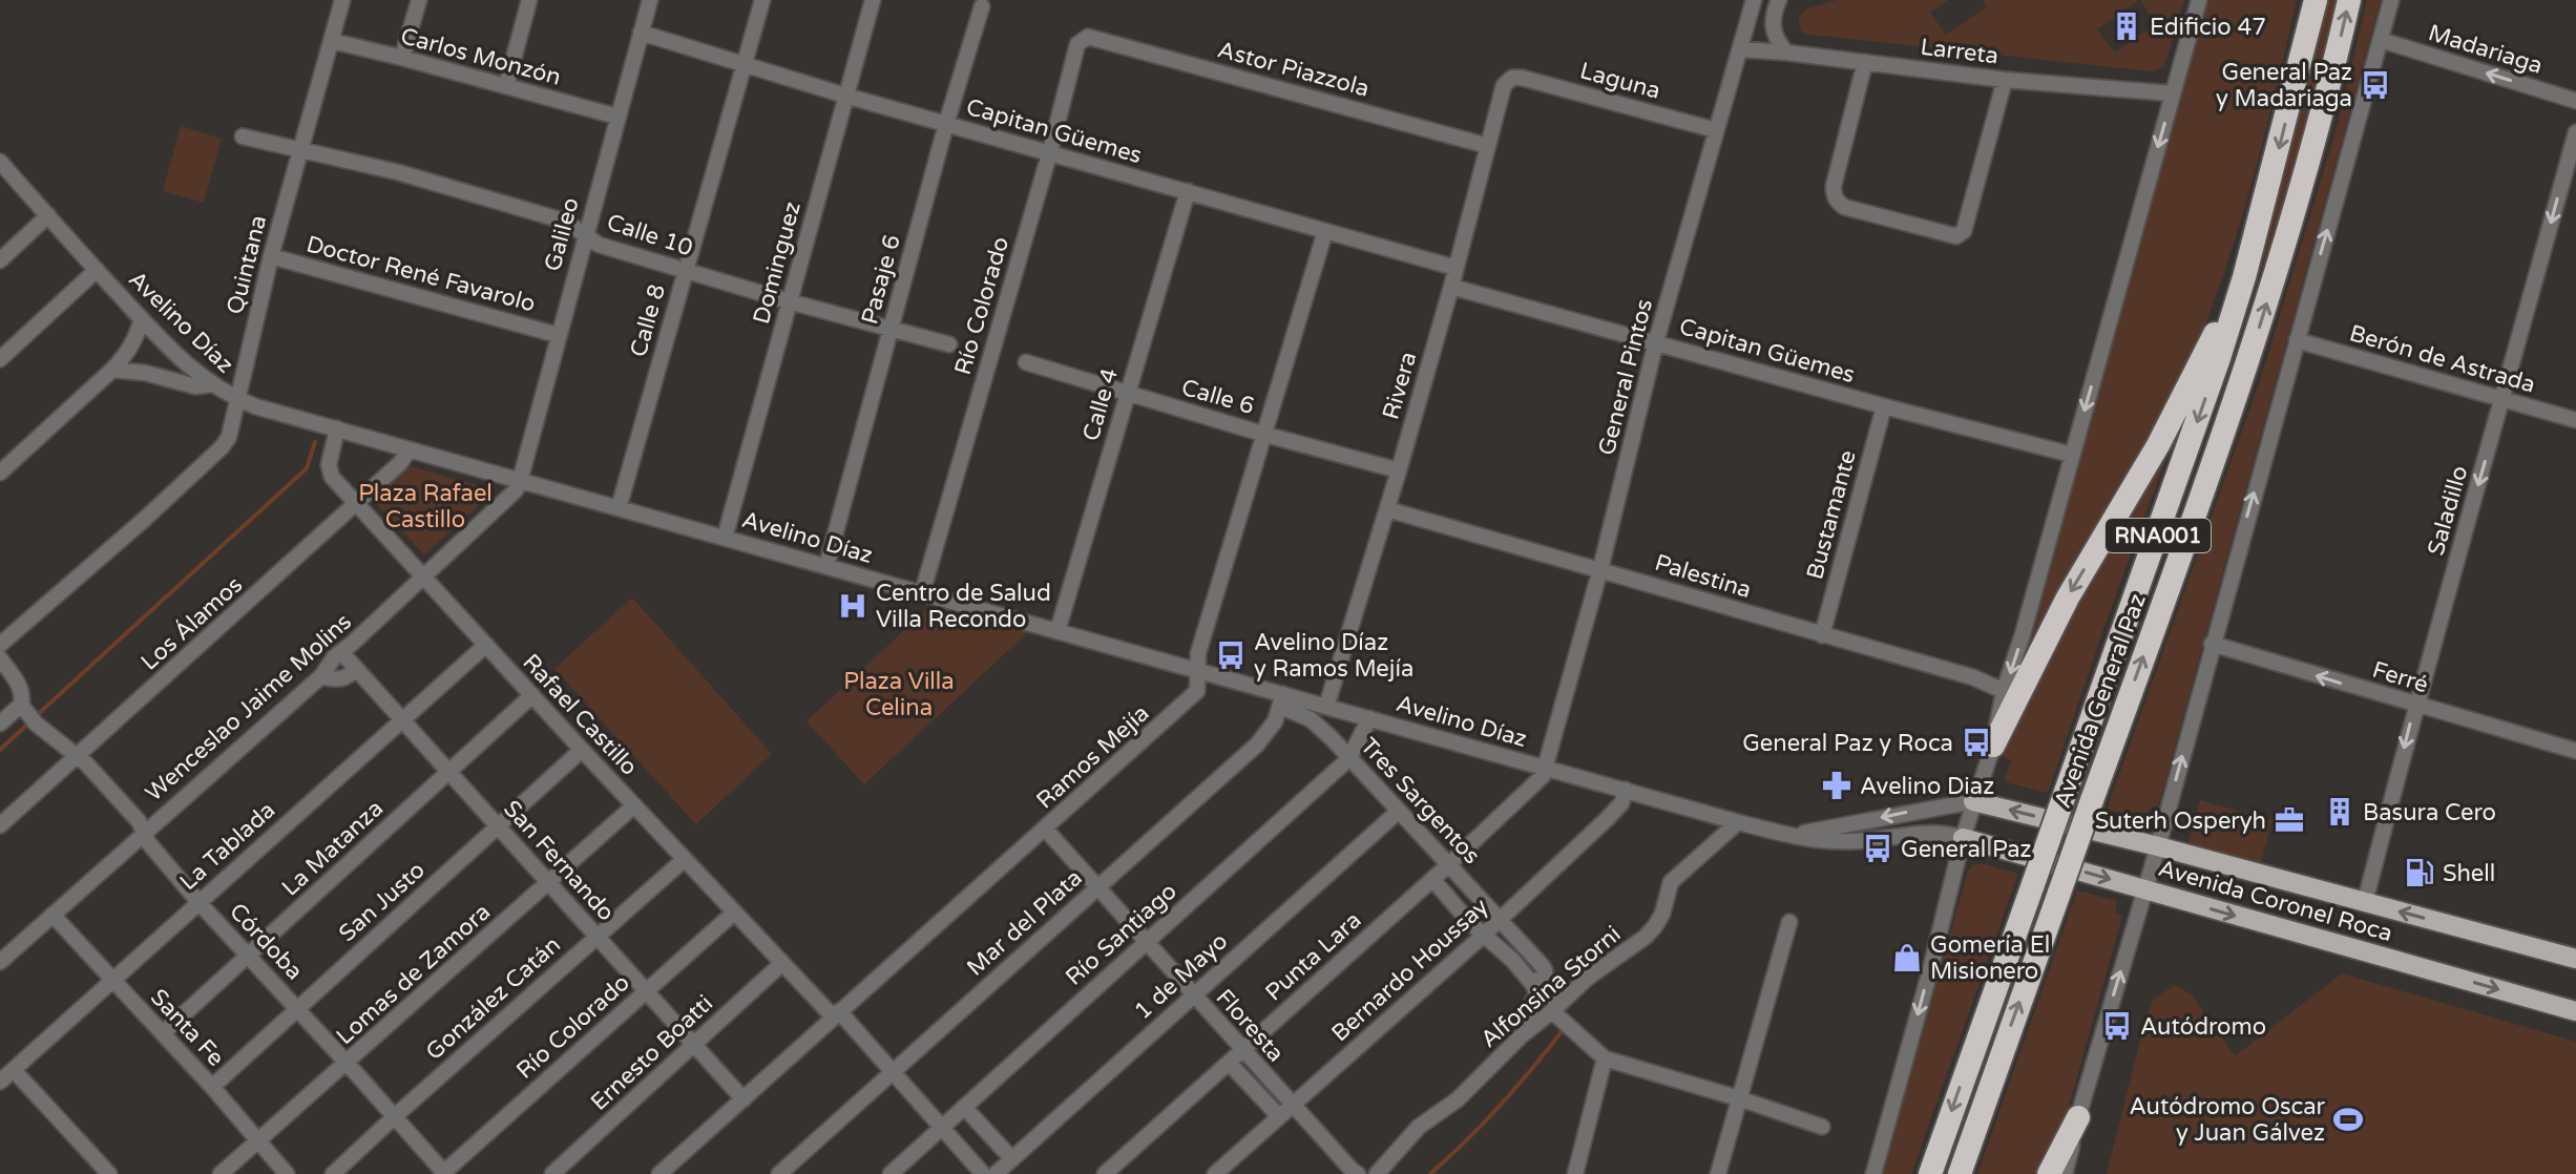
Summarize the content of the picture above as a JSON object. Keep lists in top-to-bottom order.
{
  "streets": {
    "highway": ["RNA001", "Avenida General Paz"],
    "main road": ["Avenida Coronel Roca"],
    "street": [
      "Madariaga",
      "Larreta",
      "Carlos Monzón",
      "Astor Piazzola",
      "Laguna",
      "Capitan Güemes",
      "Galileo",
      "Calle 10",
      "Dominguez",
      "Quintana",
      "Doctor René Favarolo",
      "Pasaje 6",
      "Río Colorado",
      "Calle 8",
      "Avelino Díaz",
      "Berón de Astrada",
      "General Pintos",
      "Rivera",
      "Calle 6",
      "Calle 4",
      "Saladillo",
      "Bustamante",
      "Palestina",
      "Los Álamos",
      "Ferré",
      "Wenceslao Jaime Molins",
      "Rafael Castillo",
      "Ramos Mejía",
      "Tres Sargentos",
      "La Tablada",
      "La Matanza",
      "San Fernando",
      "San Justo",
      "Mar del Plata",
      "Río Santiago",
      "Córdoba",
      "Punta Lara",
      "Bernardo Houssay",
      "Lomas de Zamora",
      "1 de Mayo",
      "Alfonsina Storni",
      "González Catán",
      "Floresta",
      "Santa Fe",
      "Ernesto Boatti"
    ]
  },
  "crossings": [
    ["Larreta", "General Pintos"],
    ["Carlos Monzón", "Galileo"],
    ["Carlos Monzón", "Quintana"],
    ["Astor Piazzola", "Río Colorado"],
    ["Astor Piazzola", "Rivera"],
    ["Laguna", "General Pintos"],
    ["Laguna", "Rivera"],
    ["Capitan Güemes", "Galileo"],
    ["Capitan Güemes", "Dominguez"],
    ["Capitan Güemes", "Pasaje 6"],
    ["Capitan Güemes", "Río Colorado"],
    ["Capitan Güemes", "Calle 8"],
    ["Capitan Güemes", "General Pintos"],
    ["Capitan Güemes", "Rivera"],
    ["Capitan Güemes", "Calle 4"],
    ["Capitan Güemes", "Bustamante"],
    ["Capitan Güemes", "Ramos Mejía"],
    ["Galileo", "Calle 10"],
    ["Galileo", "Doctor René Favarolo"],
    ["Galileo", "Avelino Díaz"],
    ["Galileo", "Wenceslao Jaime Molins"],
    ["Calle 10", "Dominguez"],
    ["Calle 10", "Quintana"],
    ["Calle 10", "Pasaje 6"],
    ["Calle 10", "Calle 8"],
    ["Dominguez", "Avelino Díaz"],
    ["Quintana", "Doctor René Favarolo"],
    ["Quintana", "Avelino Díaz"],
    ["Pasaje 6", "Avelino Díaz"],
    ["Río Colorado", "Avelino Díaz"],
    ["Río Colorado", "Rafael Castillo"],
    ["Río Colorado", "San Fernando"],
    ["Río Colorado", "Córdoba"],
    ["Calle 8", "Avelino Díaz"],
    ["Avelino Díaz", "General Pintos"],
    ["Avelino Díaz", "Rivera"],
    ["Avelino Díaz", "Calle 4"],
    ["Avelino Díaz", "Los Álamos"],
    ["Avelino Díaz", "Wenceslao Jaime Molins"],
    ["Avelino Díaz", "Rafael Castillo"],
    ["Avelino Díaz", "Ramos Mejía"],
    ["Avelino Díaz", "Tres Sargentos"],
    ["Avelino Díaz", "Avenida Coronel Roca"],
    ["Avelino Díaz", "Mar del Plata"],
    ["Avelino Díaz", "Río Santiago"],
    ["Avelino Díaz", "Punta Lara"],
    ["Avelino Díaz", "Bernardo Houssay"],
    ["Avelino Díaz", "Alfonsina Storni"],
    ["Berón de Astrada", "Saladillo"],
    ["General Pintos", "Palestina"],
    ["General Pintos", "Punta Lara"],
    ["Rivera", "Calle 6"],
    ["Rivera", "Palestina"],
    ["Calle 6", "Calle 4"],
    ["Calle 6", "Ramos Mejía"],
    ["Saladillo", "Ferré"],
    ["Saladillo", "Avenida Coronel Roca"],
    ["Bustamante", "Palestina"],
    ["Los Álamos", "Rafael Castillo"],
    ["Los Álamos", "Córdoba"],
    ["Wenceslao Jaime Molins", "Rafael Castillo"],
    ["Wenceslao Jaime Molins", "San Fernando"],
    ["Wenceslao Jaime Molins", "Córdoba"],
    ["Wenceslao Jaime Molins", "Santa Fe"],
    ["Rafael Castillo", "Ramos Mejía"],
    ["Rafael Castillo", "La Tablada"],
    ["Rafael Castillo", "La Matanza"],
    ["Rafael Castillo", "San Justo"],
    ["Rafael Castillo", "Mar del Plata"],
    ["Rafael Castillo", "Río Santiago"],
    ["Rafael Castillo", "Lomas de Zamora"],
    ["Rafael Castillo", "González Catán"],
    ["Rafael Castillo", "Ernesto Boatti"],
    ["Ramos Mejía", "San Fernando"],
    ["Ramos Mejía", "Floresta"],
    ["Tres Sargentos", "Mar del Plata"],
    ["Tres Sargentos", "Río Santiago"],
    ["Tres Sargentos", "Punta Lara"],
    ["Tres Sargentos", "Bernardo Houssay"],
    ["Tres Sargentos", "1 de Mayo"],
    ["La Tablada", "San Fernando"],
    ["La Tablada", "Córdoba"],
    ["La Tablada", "Santa Fe"],
    ["La Matanza", "San Fernando"],
    ["La Matanza", "Córdoba"],
    ["La Matanza", "Santa Fe"],
    ["San Fernando", "San Justo"],
    ["San Fernando", "Lomas de Zamora"],
    ["San Fernando", "González Catán"],
    ["San Fernando", "Ernesto Boatti"],
    ["San Justo", "Córdoba"],
    ["San Justo", "Santa Fe"],
    ["Mar del Plata", "Floresta"],
    ["Río Santiago", "Floresta"],
    ["Córdoba", "Lomas de Zamora"],
    ["Córdoba", "González Catán"],
    ["Punta Lara", "Floresta"],
    ["Bernardo Houssay", "Floresta"],
    ["Lomas de Zamora", "Santa Fe"],
    ["1 de Mayo", "Floresta"]
  ],
  "one_way": ["Madariaga", "Saladillo", "Ferré"],
  "parks": ["Plaza Rafael Castillo", "Plaza Villa Celina"],
  "places": {
    "building": ["Edificio 47", "Basura Cero"],
    "bus stop": [
      "General Paz y Madariaga",
      "Avelino Díaz y Ramos Mejía",
      "General Paz y Roca",
      "General Paz",
      "Autódromo"
    ],
    "hospital": ["Centro de Salud Villa Recondo"],
    "pharmacy": ["Avelino Diaz"],
    "office": ["Suterh Osperyh"],
    "fuel station": ["Shell"],
    "shop": ["Gomería El Misionero"],
    "sports": ["Autódromo Oscar y Juan Gálvez"]
  }
}
